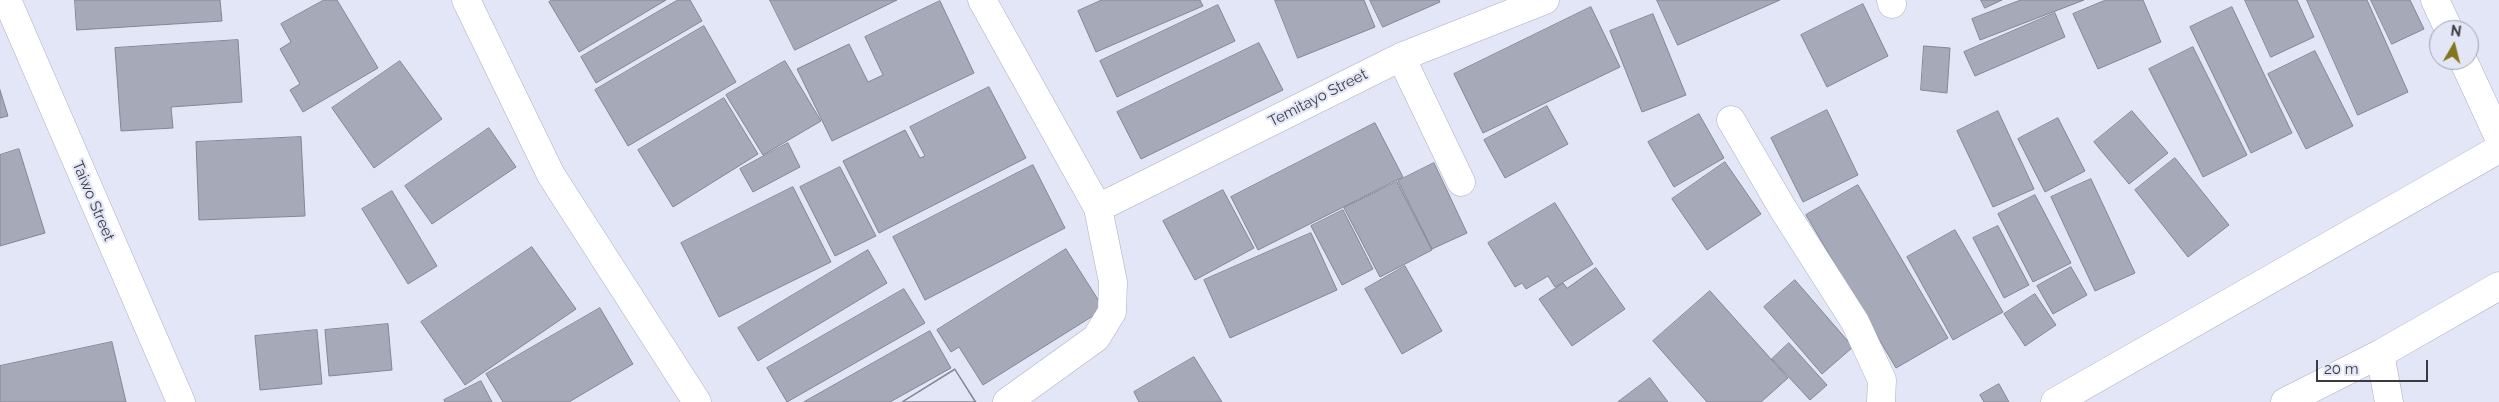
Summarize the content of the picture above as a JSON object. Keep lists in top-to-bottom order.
{
  "streets": {
    "street": ["Temitayo Street", "Taiwo Street"]
  },
  "scale_bar": "20 m",
  "north": "top"
}
